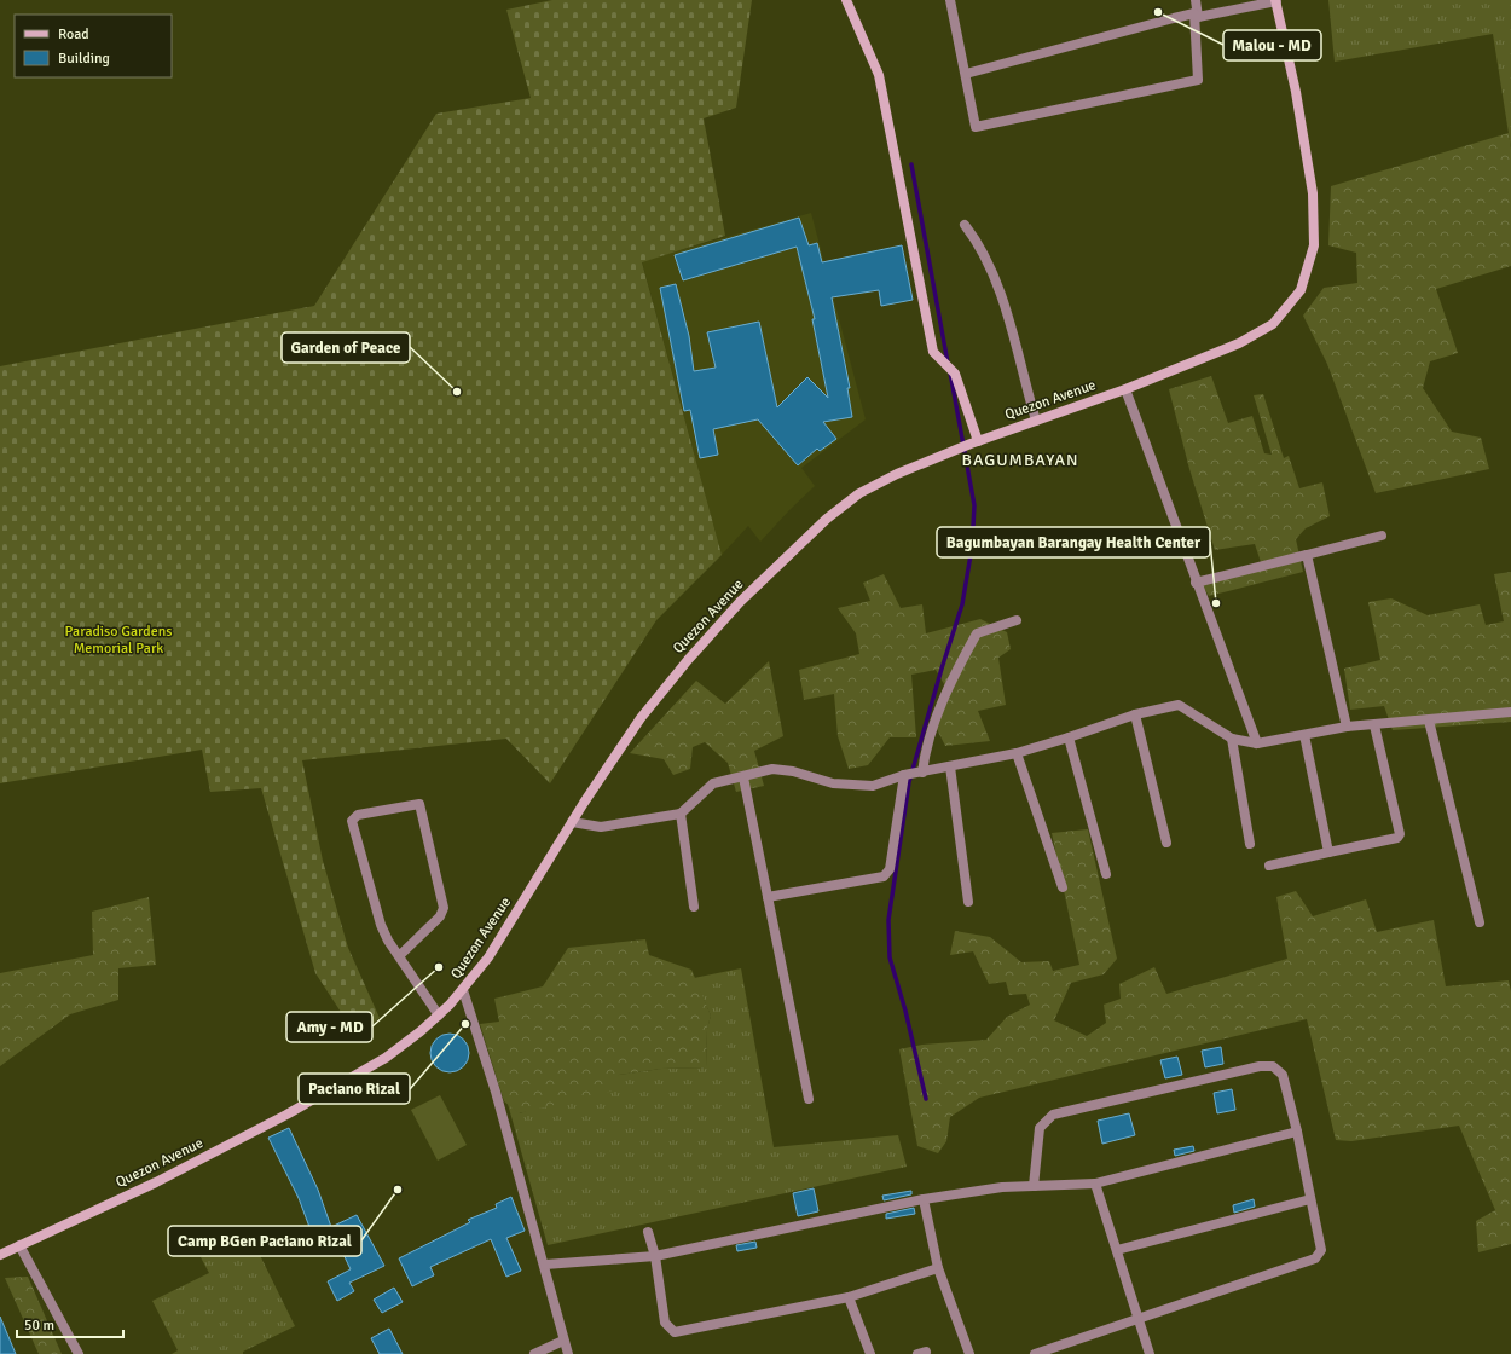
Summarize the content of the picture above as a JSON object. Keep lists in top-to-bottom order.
{
  "streets": {
    "main road": ["Quezon Avenue"]
  },
  "districts": ["BAGUMBAYAN"],
  "parks": ["Paradiso Gardens Memorial Park"],
  "places": [
    "Malou - MD",
    "Garden of Peace",
    "Bagumbayan Barangay Health Center",
    "Amy - MD",
    "Paciano Rizal",
    "Camp BGen Paciano Rizal"
  ],
  "legend": ["Road", "Building"],
  "scale_bar": "50 m"
}
